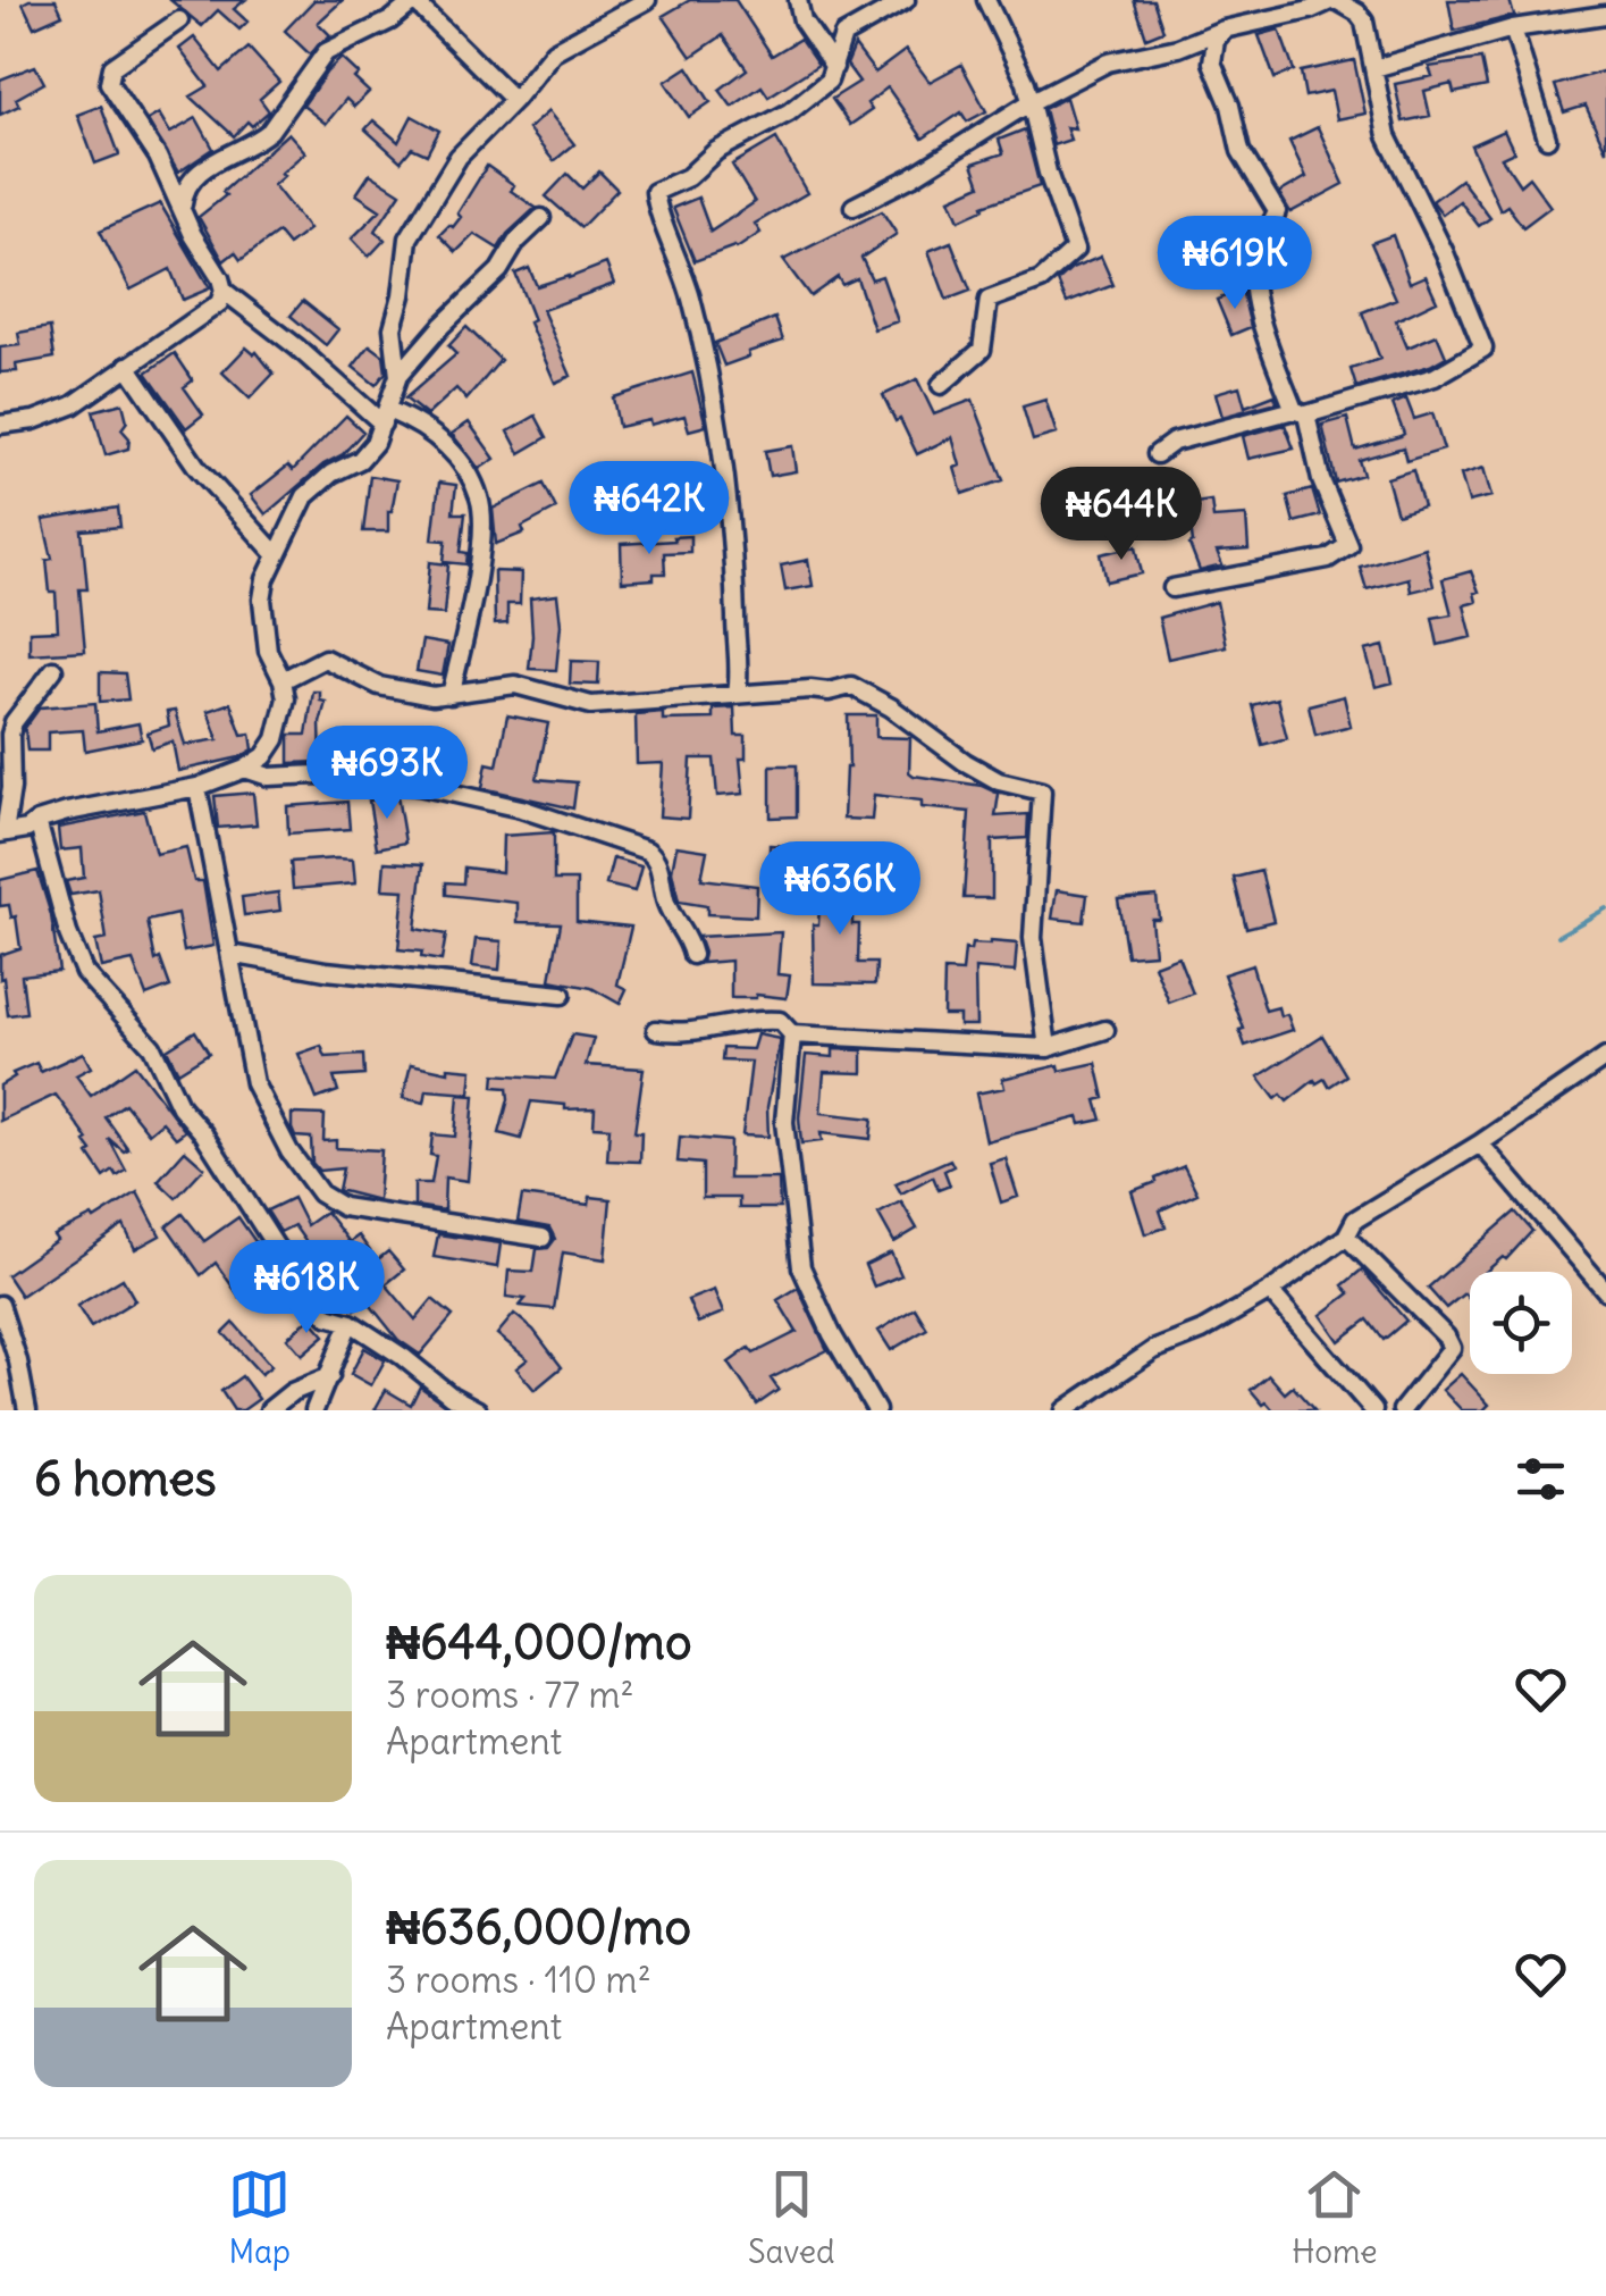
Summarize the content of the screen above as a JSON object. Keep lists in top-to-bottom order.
{
  "page": {
    "price": [
      "₦619K",
      "₦642K",
      "₦644K",
      "₦693K",
      "₦636K",
      "₦618K"
    ],
    "heading": "6 homes",
    "list": [
      {
        "name": "₦644,000/mo",
        "note": "3 rooms · 77 m² · Apartment"
      },
      {
        "name": "₦636,000/mo",
        "note": "3 rooms · 110 m² · Apartment"
      }
    ],
    "tabs": ["Map", "Saved", "Home"]
  }
}
